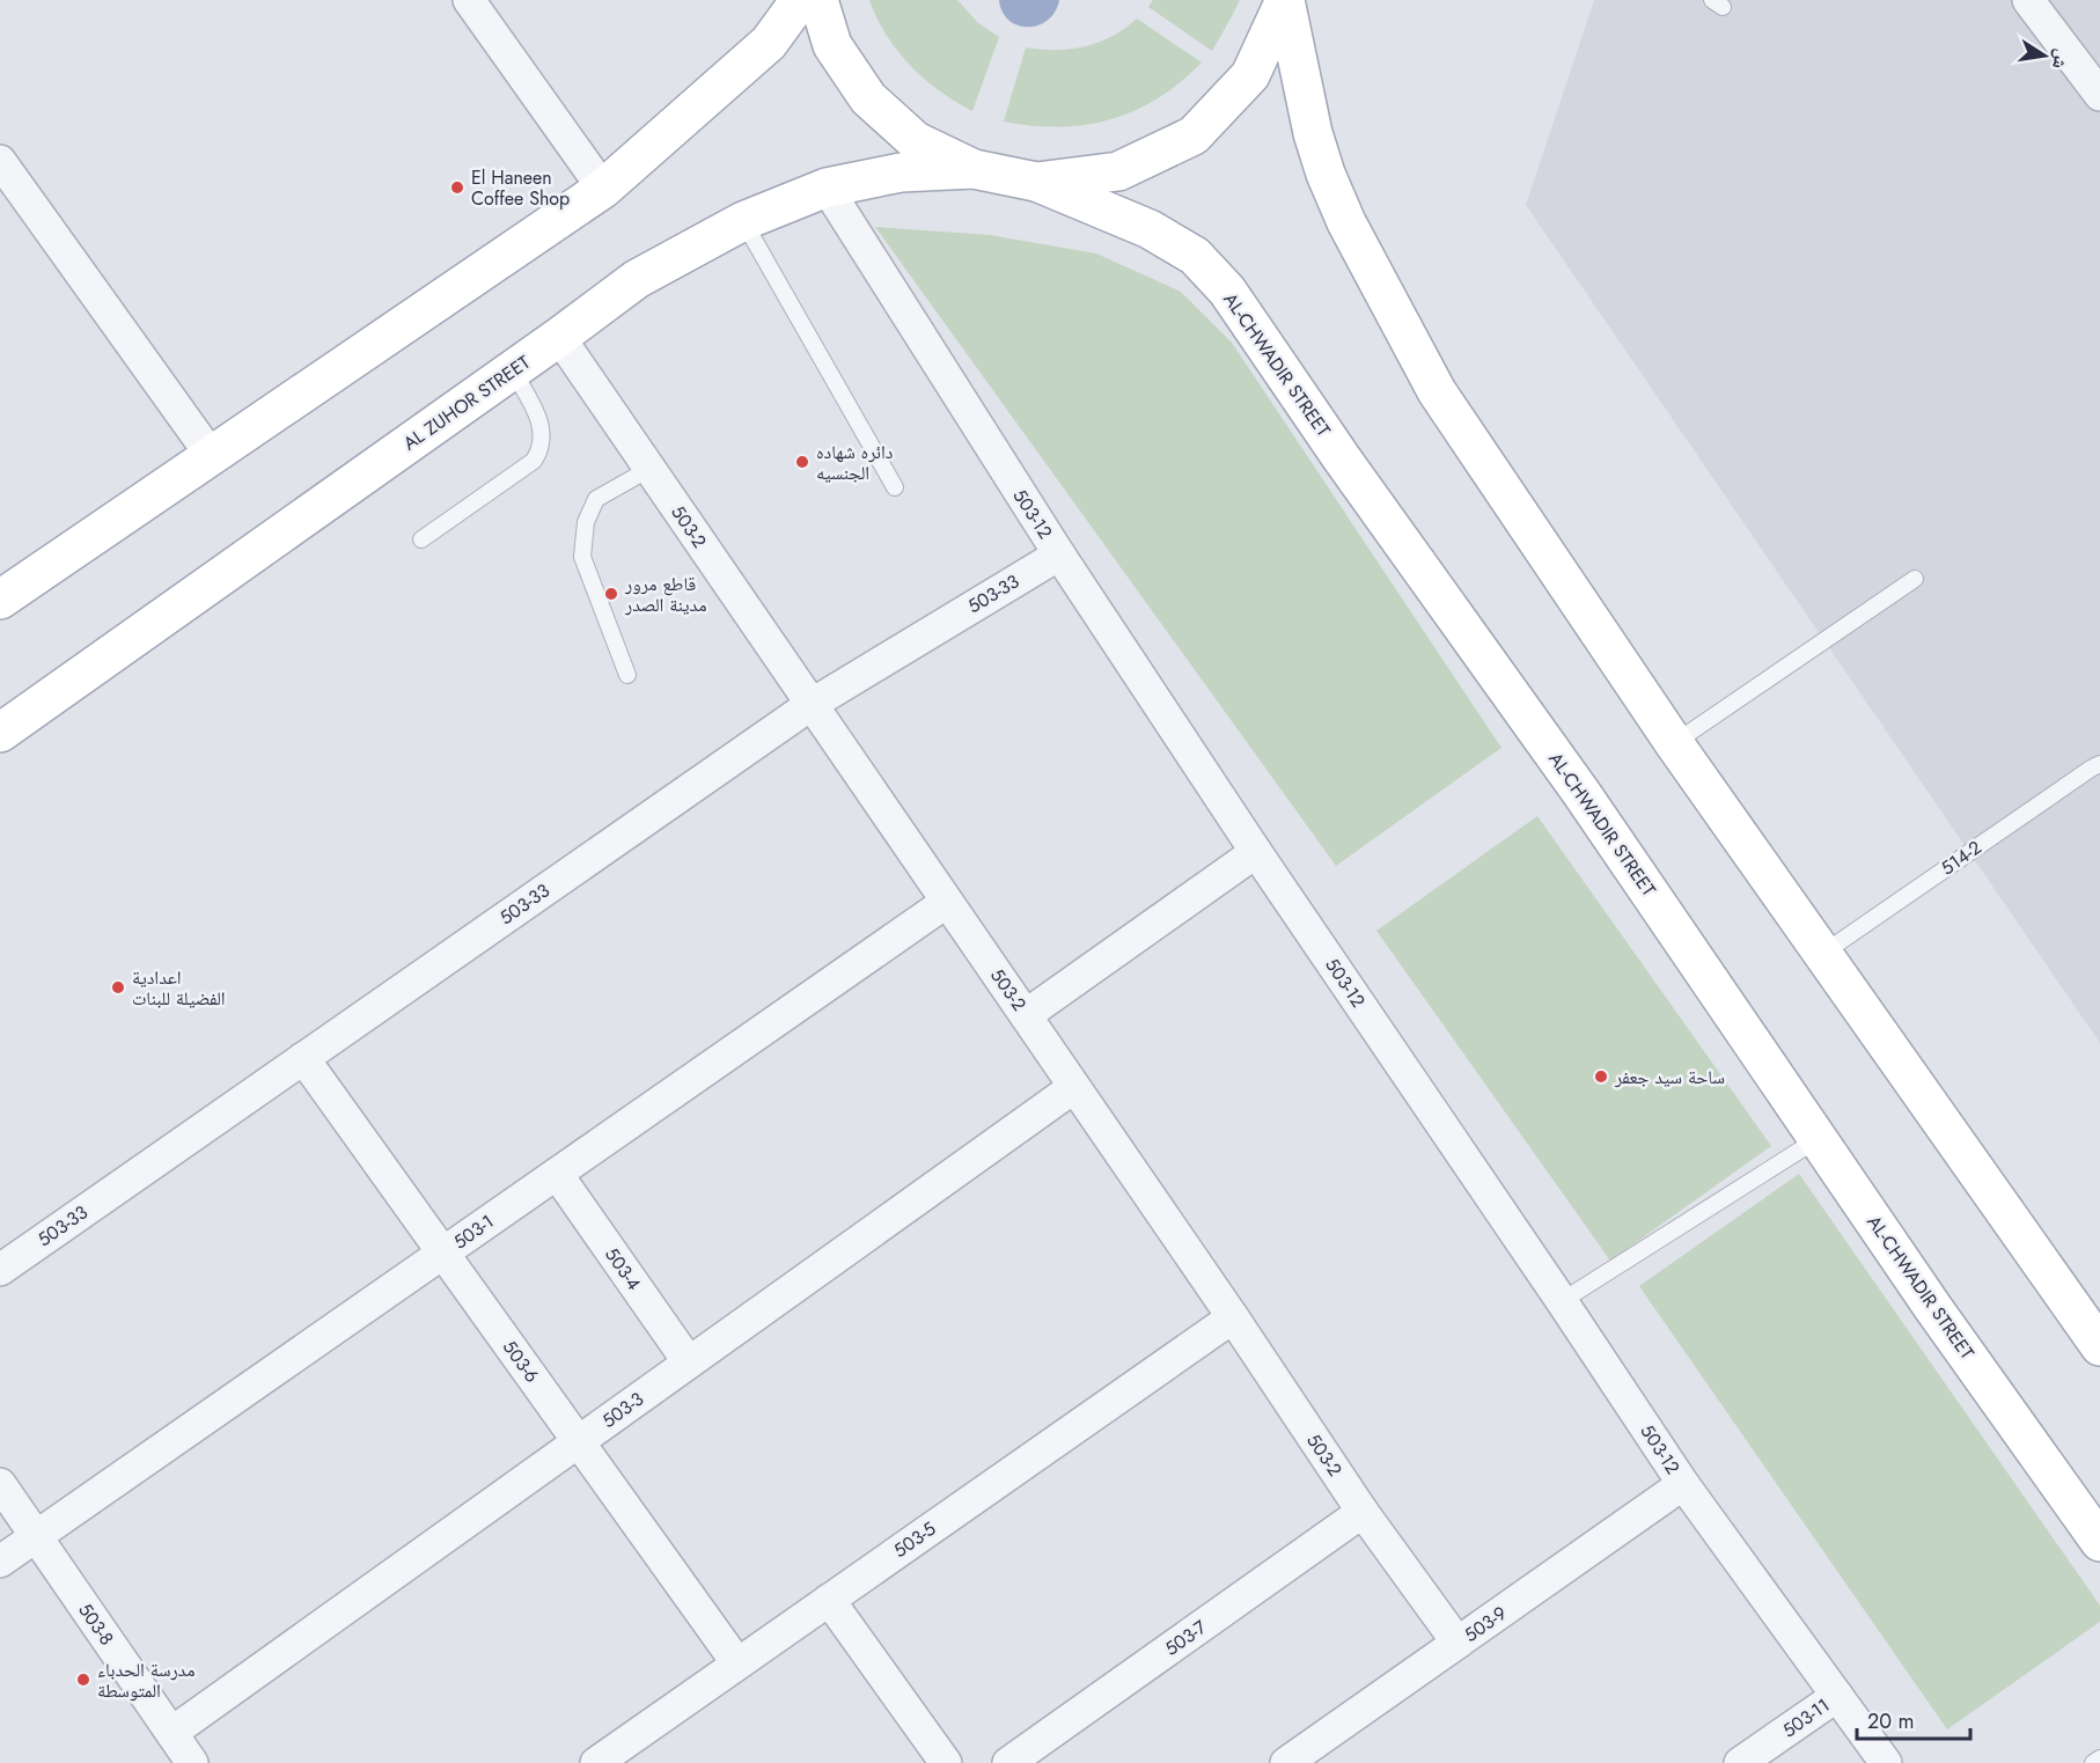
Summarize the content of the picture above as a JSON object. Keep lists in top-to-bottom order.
{
  "streets": {
    "main road": ["AL-CHWADIR STREET", "AL ZUHOR STREET"],
    "street": [
      "503-12",
      "503-2",
      "503-33",
      "503-1",
      "503-4",
      "503-6",
      "503-3",
      "503-5",
      "503-8",
      "503-9",
      "503-7",
      "503-11"
    ],
    "lane": ["514-2"]
  },
  "crossings": [
    ["AL ZUHOR STREET", "503-12"],
    ["AL ZUHOR STREET", "503-2"],
    ["503-12", "503-33"],
    ["503-12", "503-9"],
    ["503-12", "503-11"],
    ["503-2", "503-33"],
    ["503-2", "503-1"],
    ["503-2", "503-3"],
    ["503-2", "503-5"],
    ["503-2", "503-9"],
    ["503-2", "503-7"],
    ["503-33", "503-6"],
    ["503-1", "503-4"],
    ["503-1", "503-6"],
    ["503-1", "503-8"],
    ["503-4", "503-3"],
    ["503-6", "503-3"],
    ["503-6", "503-5"],
    ["503-3", "503-8"]
  ],
  "places": [
    "El Haneen Coffee Shop",
    "دائره شهاده الجنسيه",
    "قاطع مرور مدينة الصدر",
    "اعدادية الفضيلة للبنات",
    "ساحة سيد جعفر",
    "مدرسة الحدباء المتوسطة"
  ],
  "scale_bar": "20 m",
  "north": "right"
}
